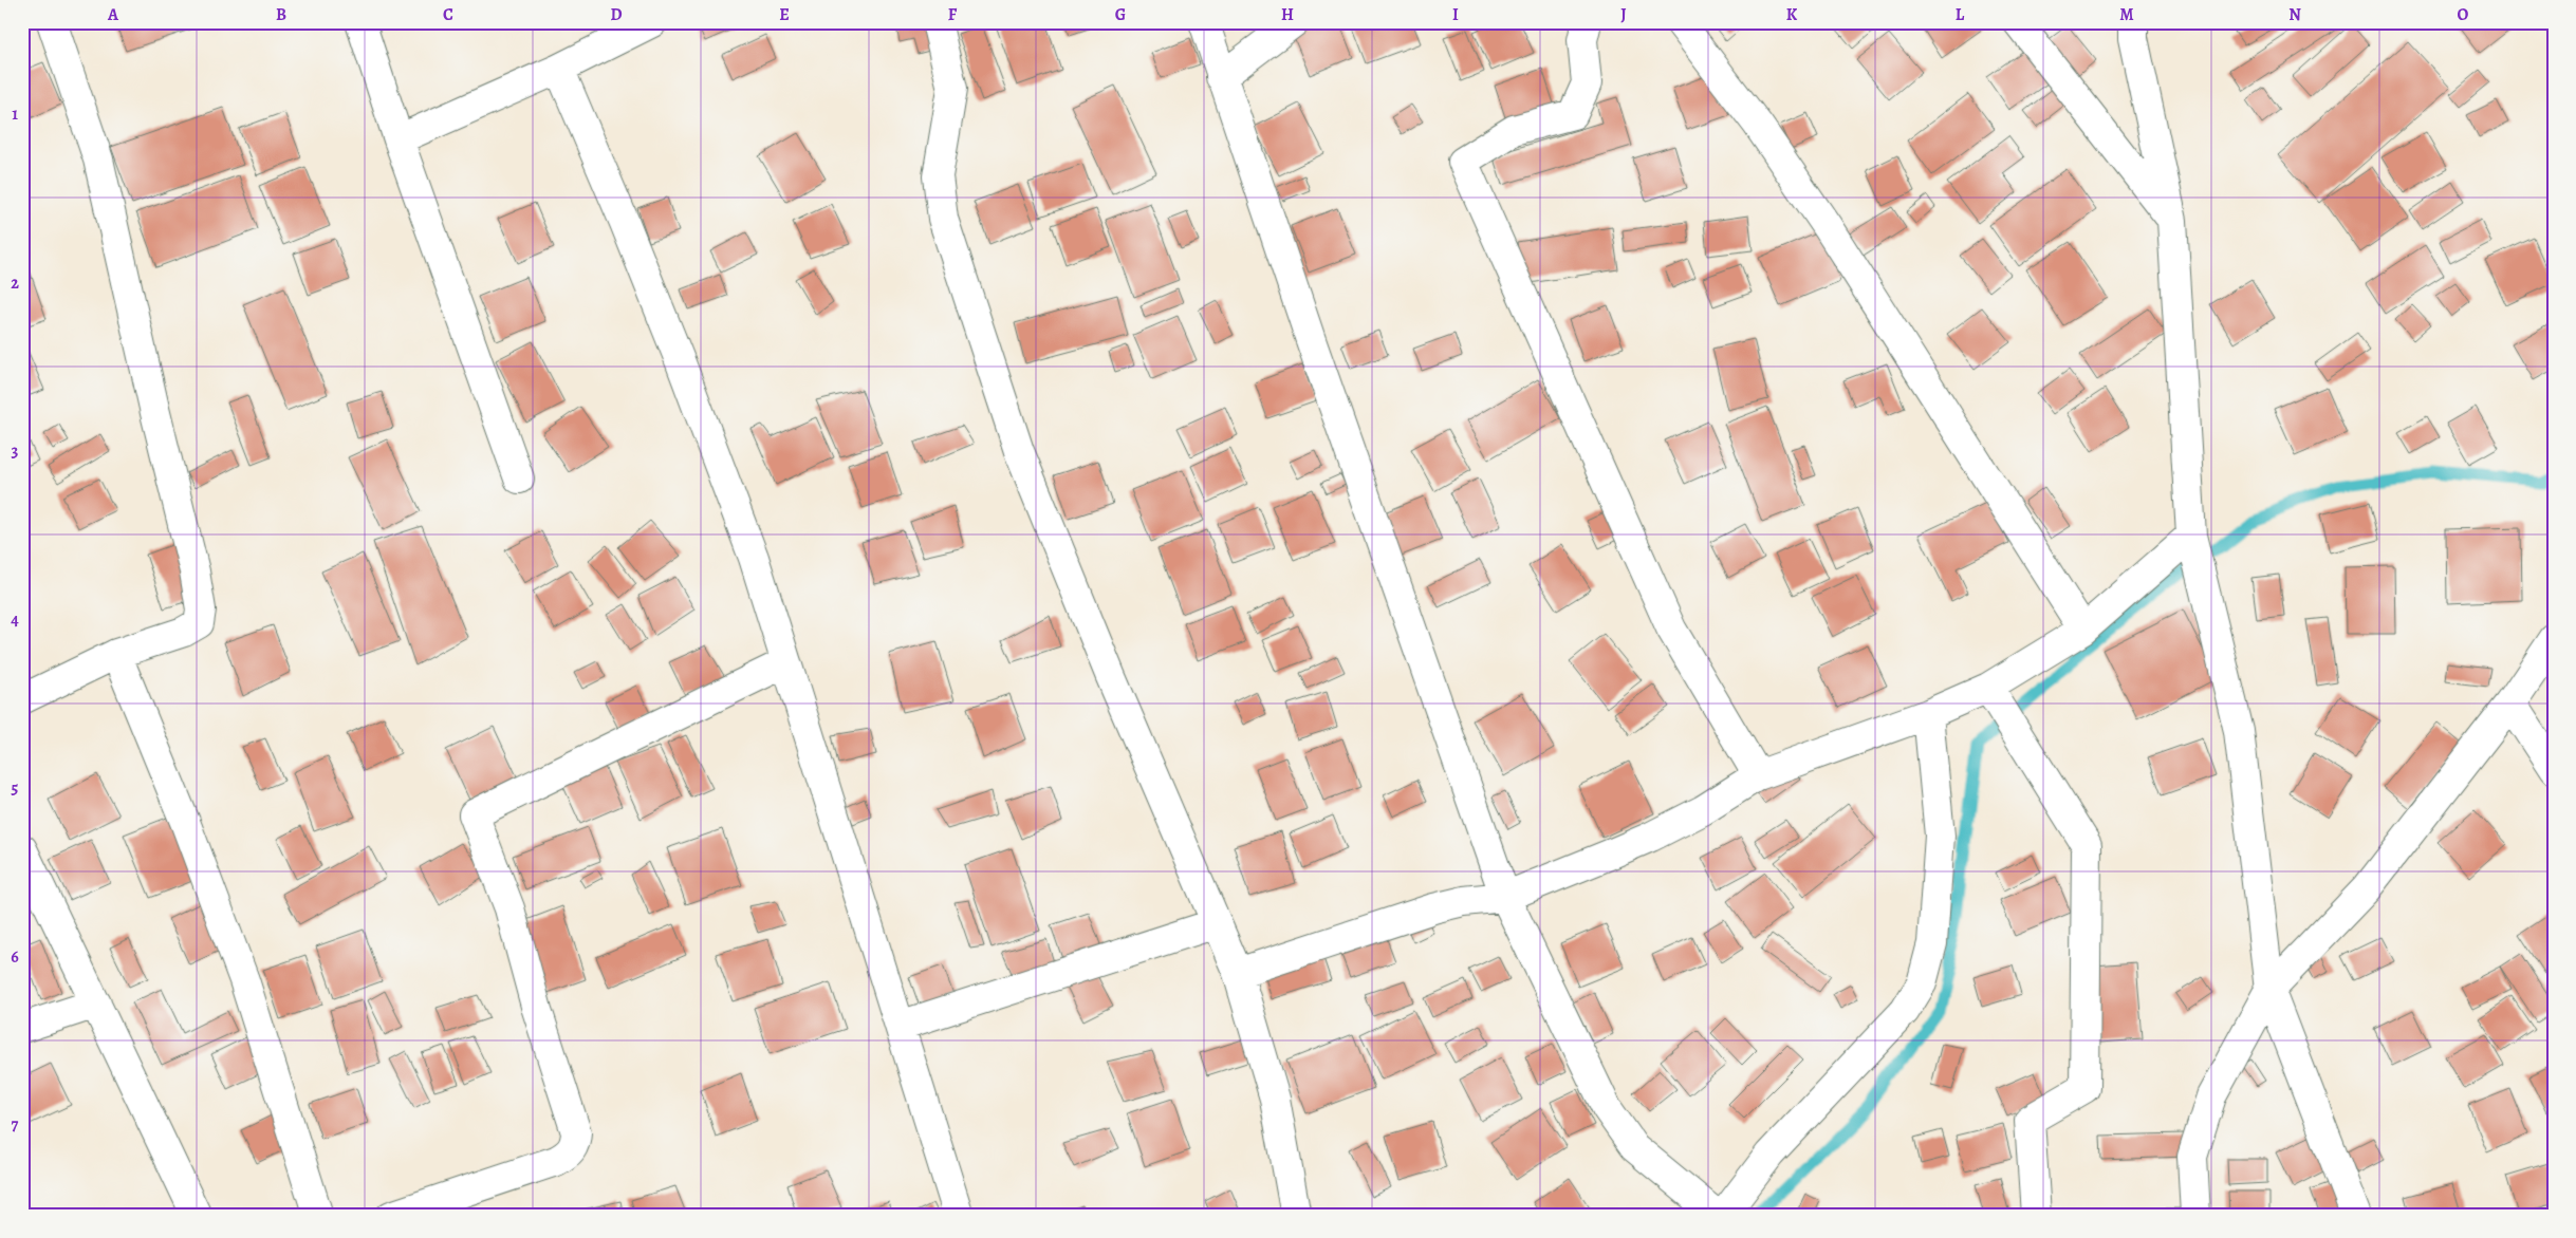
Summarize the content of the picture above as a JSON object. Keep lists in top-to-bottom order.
{
  "grid": {
    "columns": [
      "A",
      "B",
      "C",
      "D",
      "E",
      "F",
      "G",
      "H",
      "I",
      "J",
      "K",
      "L",
      "M",
      "N",
      "O"
    ],
    "rows": [
      "1",
      "2",
      "3",
      "4",
      "5",
      "6",
      "7"
    ]
  }
}
